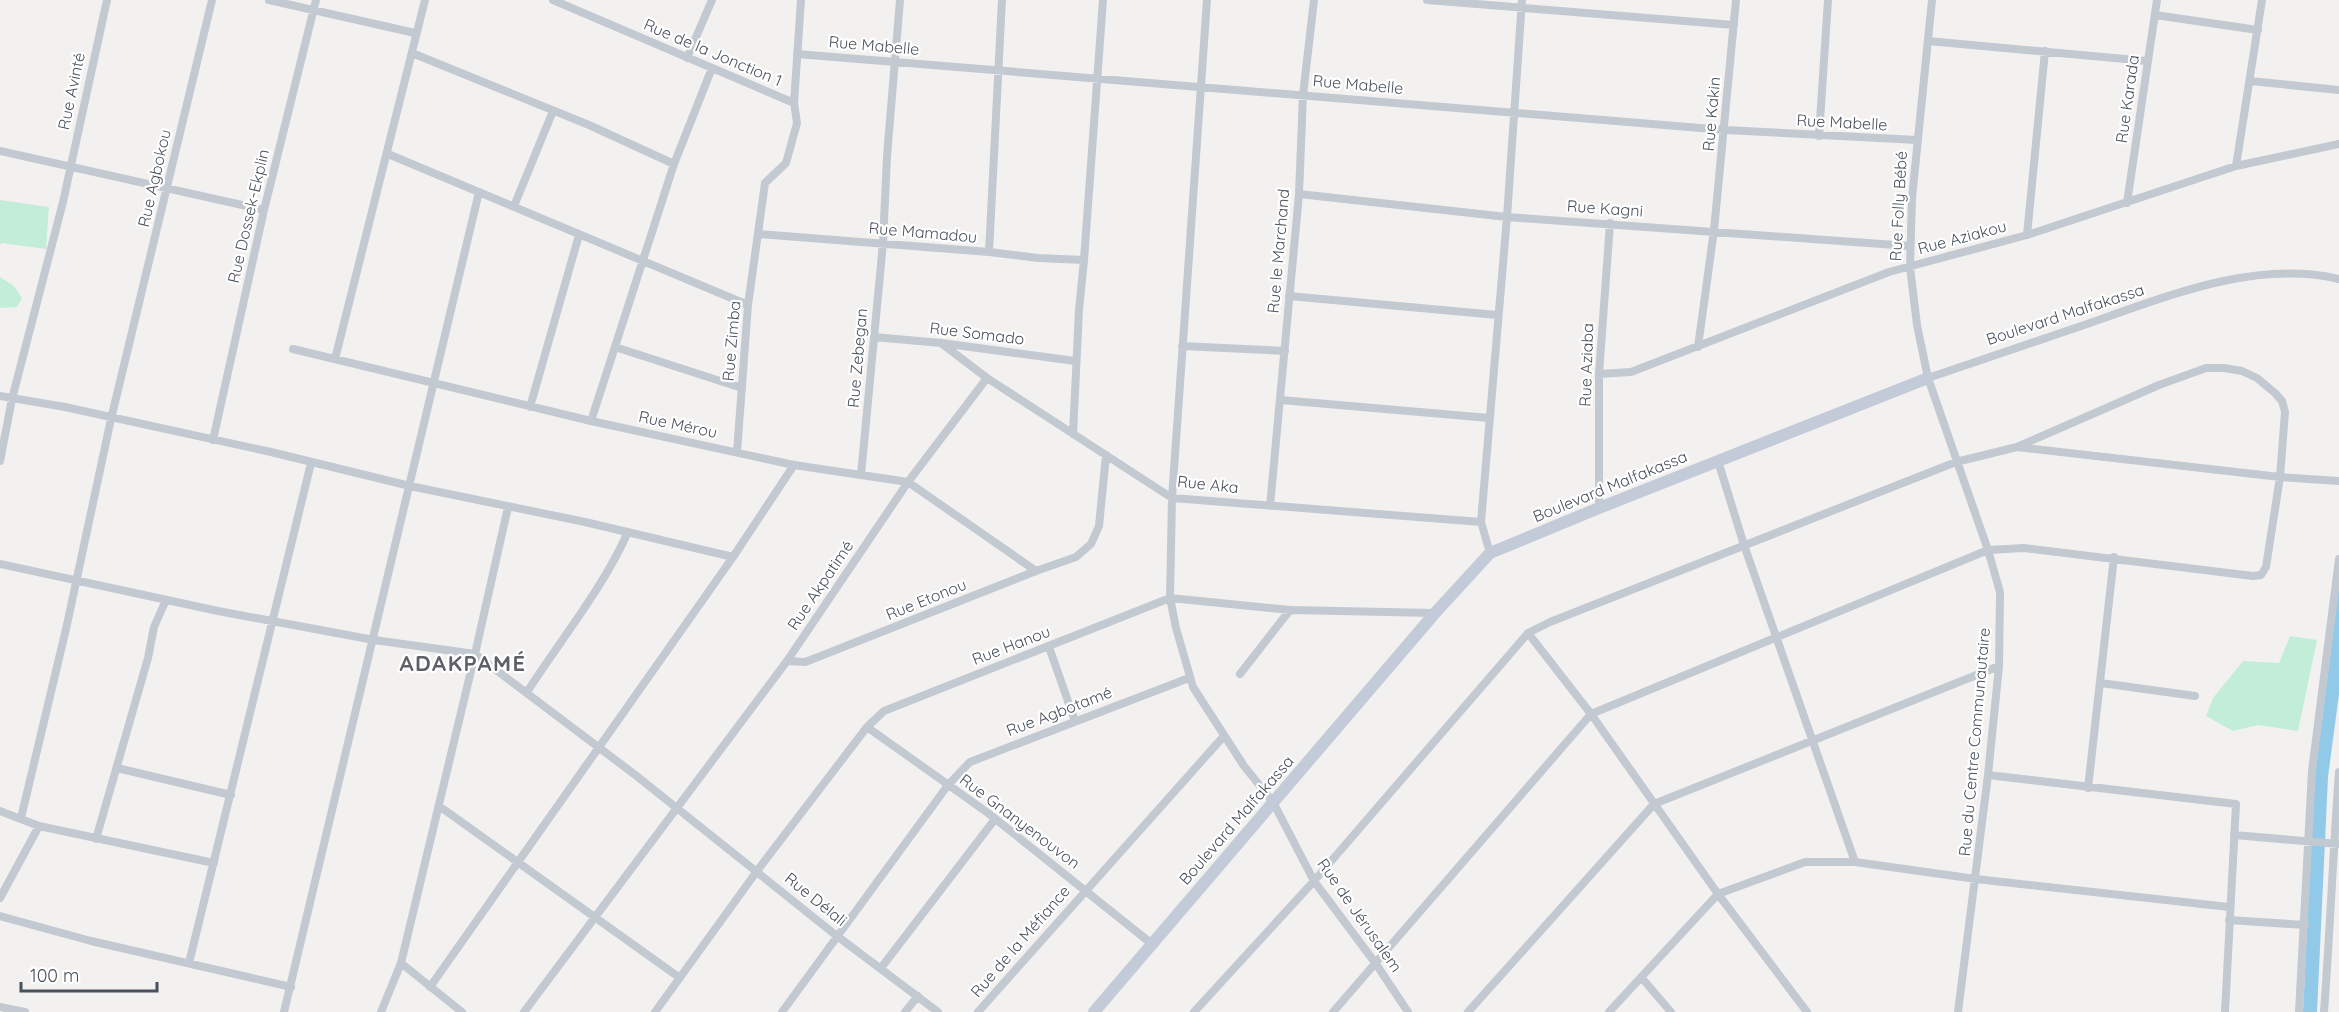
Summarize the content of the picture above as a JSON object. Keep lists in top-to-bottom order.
{
  "streets": {
    "street": [
      "Rue Mabelle",
      "Rue de la Jonction 1",
      "Rue Avinté",
      "Rue Karada",
      "Rue Kakin",
      "Rue Agbokou",
      "Rue Folly Bébé",
      "Rue Kagni",
      "Rue Dossek-Ekplin",
      "Rue Mamadou",
      "Rue Aziakou",
      "Rue le Marchand",
      "Boulevard Malfakassa",
      "Rue Somado",
      "Rue Zimba",
      "Rue Zebegan",
      "Rue Aziaba",
      "Rue Mérou",
      "Rue Aka",
      "Rue Akpatimé",
      "Rue Etonou",
      "Rue Hanou",
      "Rue Agbotamé",
      "Rue du Centre Communautaire",
      "Rue Gnanyenouvon",
      "Rue Délali",
      "Rue de Jérusalem",
      "Rue de la Méfiance"
    ]
  },
  "crossings": [
    ["Rue Mabelle", "Rue Kakin"],
    ["Rue Mabelle", "Rue Folly Bébé"],
    ["Rue Mabelle", "Rue le Marchand"],
    ["Rue Mabelle", "Rue Zimba"],
    ["Rue Mabelle", "Rue Zebegan"],
    ["Rue Mabelle", "Rue de Jérusalem"],
    ["Rue de la Jonction 1", "Rue Zimba"],
    ["Rue Karada", "Rue Aziakou"],
    ["Rue Kakin", "Rue Kagni"],
    ["Rue Kakin", "Rue Aziakou"],
    ["Rue Folly Bébé", "Rue Kagni"],
    ["Rue Folly Bébé", "Rue Aziakou"],
    ["Rue Folly Bébé", "Boulevard Malfakassa"],
    ["Rue Folly Bébé", "Rue du Centre Communautaire"],
    ["Rue Kagni", "Rue le Marchand"],
    ["Rue Kagni", "Rue Aziaba"],
    ["Rue Mamadou", "Rue Zimba"],
    ["Rue Mamadou", "Rue Zebegan"],
    ["Rue Aziakou", "Rue Aziaba"],
    ["Rue le Marchand", "Rue Aka"],
    ["Boulevard Malfakassa", "Rue Aziaba"],
    ["Boulevard Malfakassa", "Rue du Centre Communautaire"],
    ["Boulevard Malfakassa", "Rue Gnanyenouvon"],
    ["Boulevard Malfakassa", "Rue de Jérusalem"],
    ["Rue Somado", "Rue Zebegan"],
    ["Rue Somado", "Rue Aka"],
    ["Rue Zimba", "Rue Mérou"],
    ["Rue Zebegan", "Rue Mérou"],
    ["Rue Mérou", "Rue Akpatimé"],
    ["Rue Mérou", "Rue Etonou"],
    ["Rue Aka", "Rue Akpatimé"],
    ["Rue Aka", "Rue Etonou"],
    ["Rue Aka", "Rue de Jérusalem"],
    ["Rue Akpatimé", "Rue Etonou"],
    ["Rue Akpatimé", "Rue Délali"],
    ["Rue Hanou", "Rue Gnanyenouvon"],
    ["Rue Hanou", "Rue Délali"],
    ["Rue Hanou", "Rue de Jérusalem"],
    ["Rue Agbotamé", "Rue Gnanyenouvon"],
    ["Rue Agbotamé", "Rue Délali"],
    ["Rue Agbotamé", "Rue de Jérusalem"],
    ["Rue Gnanyenouvon", "Rue de la Méfiance"],
    ["Rue de Jérusalem", "Rue de la Méfiance"]
  ],
  "districts": ["ADAKPAMÉ"],
  "scale_bar": "100 m"
}
